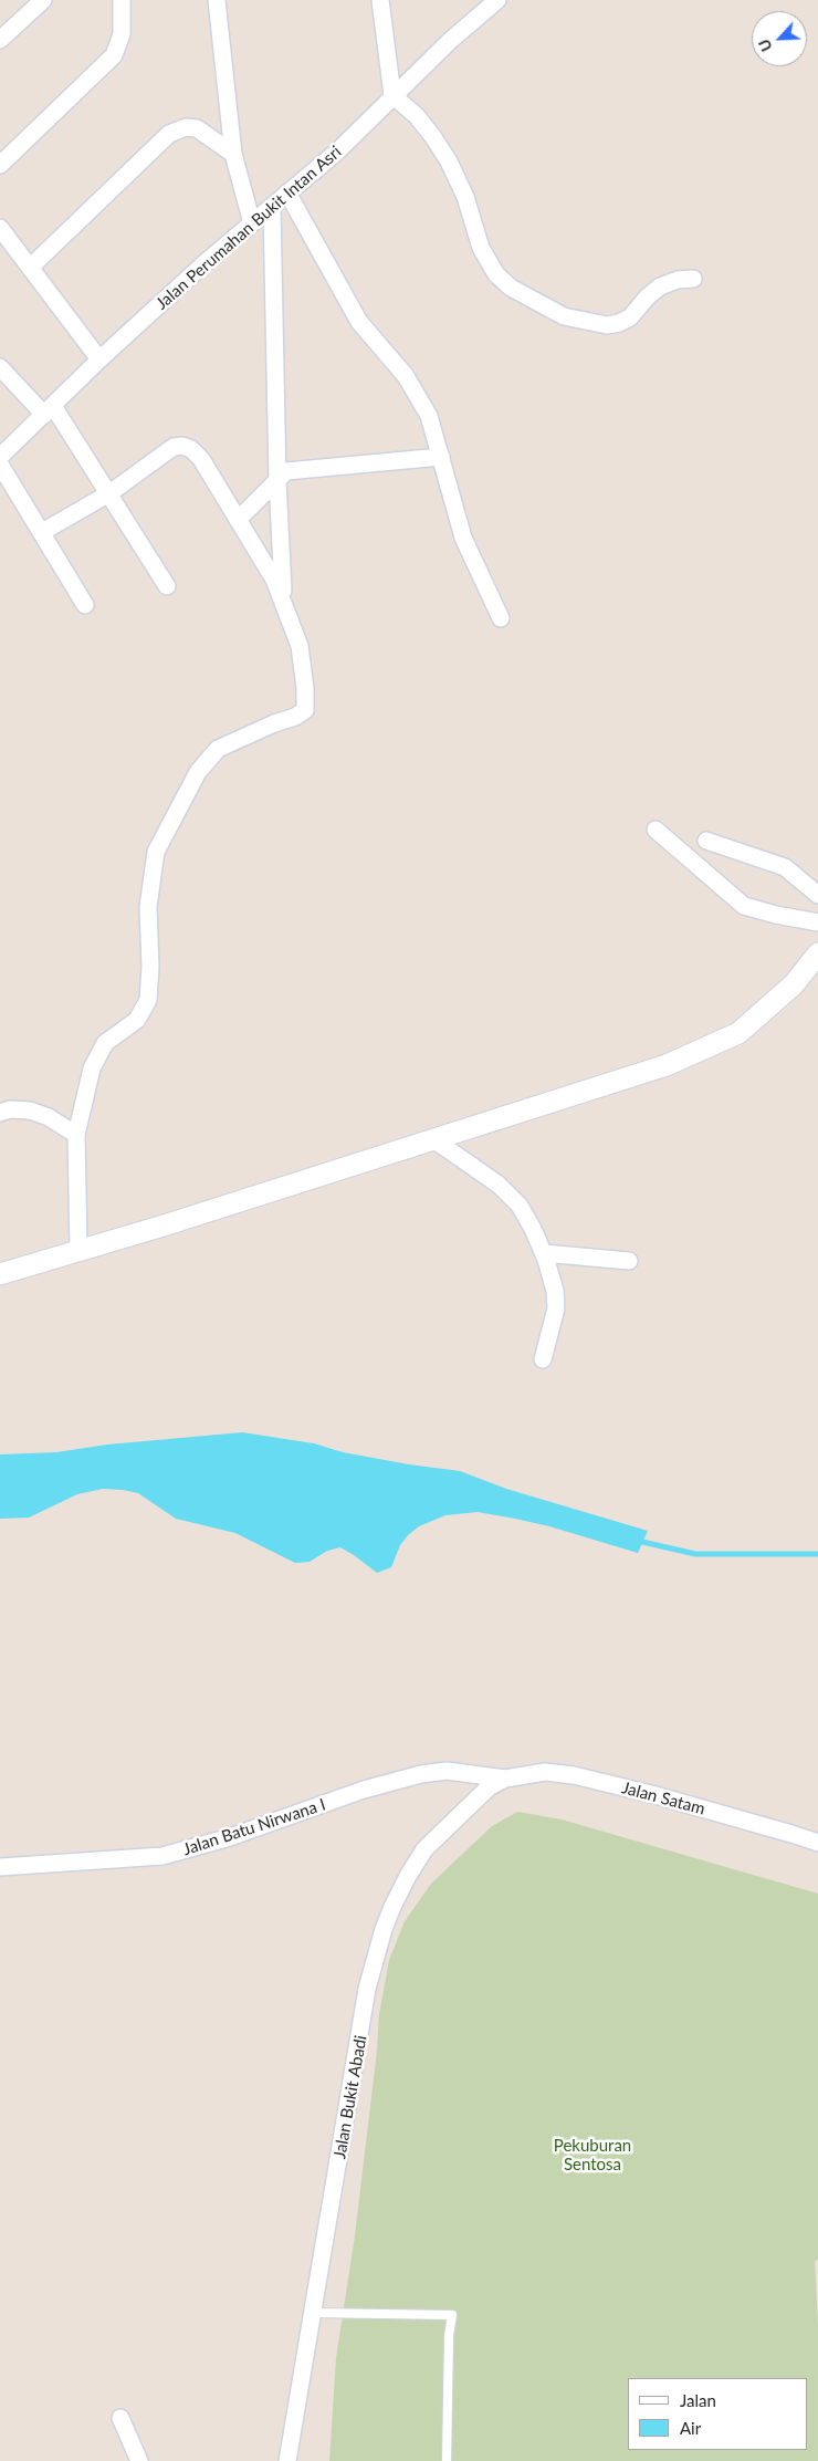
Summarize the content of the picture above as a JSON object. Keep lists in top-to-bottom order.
{
  "streets": {
    "street": [
      "Jalan Perumahan Bukit Intan Asri",
      "Jalan Satam",
      "Jalan Batu Nirwana I",
      "Jalan Bukit Abadi"
    ]
  },
  "crossings": [
    ["Jalan Satam", "Jalan Batu Nirwana I"],
    ["Jalan Satam", "Jalan Bukit Abadi"],
    ["Jalan Batu Nirwana I", "Jalan Bukit Abadi"]
  ],
  "parks": ["Pekuburan Sentosa"],
  "legend": ["Jalan", "Air"],
  "north": "bottom left"
}
